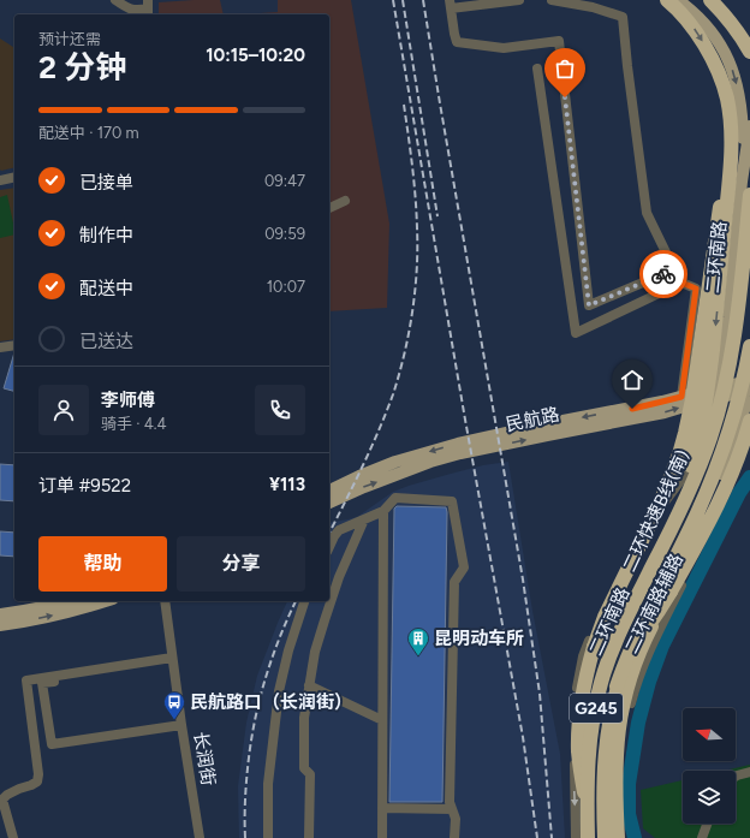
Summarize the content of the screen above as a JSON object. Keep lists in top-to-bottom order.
{
  "streets": {
    "highway": ["二环快速B线(南)"],
    "main road": ["二环南路", "民航路", "G245"],
    "street": ["二环南路辅路", "长润街"]
  },
  "crossings": [
    ["二环南路", "民航路"],
    ["二环南路", "二环快速B线(南)"],
    ["二环南路", "二环南路辅路"],
    ["二环南路", "G245"],
    ["民航路", "二环南路辅路"],
    ["二环快速B线(南)", "G245"]
  ],
  "places": {
    "building": ["昆明动车所"],
    "bus stop": ["民航路口（长润街）"]
  },
  "north": "left",
  "page": {
    "heading": ["2 分钟", "预计还需", "10:15–10:20"],
    "panel": [
      "李师傅",
      "骑手 · 4.4",
      "订单 #9522",
      "¥113"
    ],
    "bar": "配送中 · 170 m",
    "list": [
      ["已接单", "09:47"],
      ["制作中", "09:59"],
      ["配送中", "10:07"],
      "已送达"
    ],
    "buttons": ["帮助", "分享"]
  }
}
